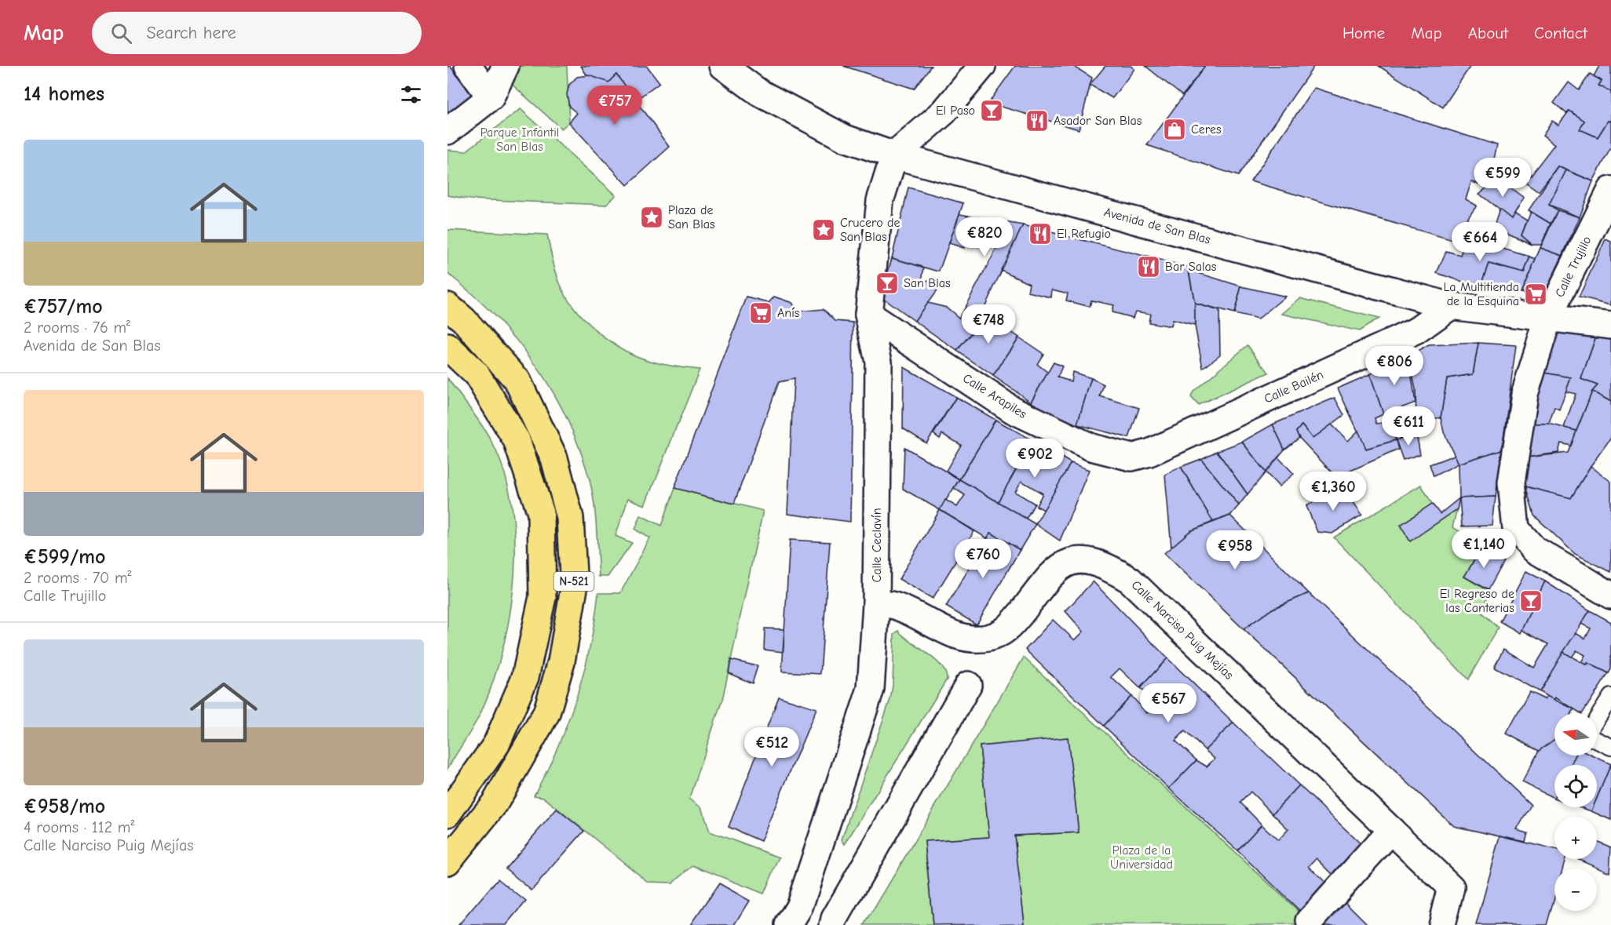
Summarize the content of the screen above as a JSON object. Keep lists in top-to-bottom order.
{
  "streets": {
    "main road": ["N-521"],
    "street": [
      "Avenida de San Blas",
      "Calle Trujillo",
      "Calle Bailén",
      "Calle Arapiles",
      "Calle Ceclavín",
      "Calle Narciso Puig Mejías"
    ]
  },
  "crossings": [
    ["Avenida de San Blas", "Calle Trujillo"],
    ["Avenida de San Blas", "Calle Bailén"],
    ["Avenida de San Blas", "Calle Ceclavín"],
    ["Calle Bailén", "Calle Arapiles"],
    ["Calle Arapiles", "Calle Ceclavín"],
    ["Calle Ceclavín", "Calle Narciso Puig Mejías"]
  ],
  "parks": ["Parque Infantil San Blas", "Plaza de la Universidad"],
  "places": {
    "bar": ["El Paso", "San Blas", "El Regreso de las Canterias"],
    "restaurant": ["Asador San Blas", "El Refugio", "Bar Salas"],
    "shop": ["Ceres"],
    "place": ["Plaza de San Blas", "Crucero de San Blas"],
    "supermarket": ["La Multitienda de la Esquina", "Anís"]
  },
  "north": "left",
  "page": {
    "header": "Map",
    "search": "Search here",
    "nav": [
      "Home",
      "Map",
      "About",
      "Contact"
    ],
    "heading": "14 homes",
    "price": [
      "€757",
      "€599",
      "€820",
      "€664",
      "€748",
      "€806",
      "€611",
      "€902",
      "€1,360",
      "€1,140",
      "€958",
      "€760",
      "€567",
      "€512"
    ],
    "list": [
      {
        "name": "€757/mo",
        "note": "2 rooms · 76 m² · Avenida de San Blas"
      },
      {
        "name": "€599/mo",
        "note": "2 rooms · 70 m² · Calle Trujillo"
      },
      {
        "name": "€958/mo",
        "note": "4 rooms · 112 m² · Calle Narciso Puig Mejías"
      }
    ],
    "map_buttons": ["+", "−"]
  }
}
